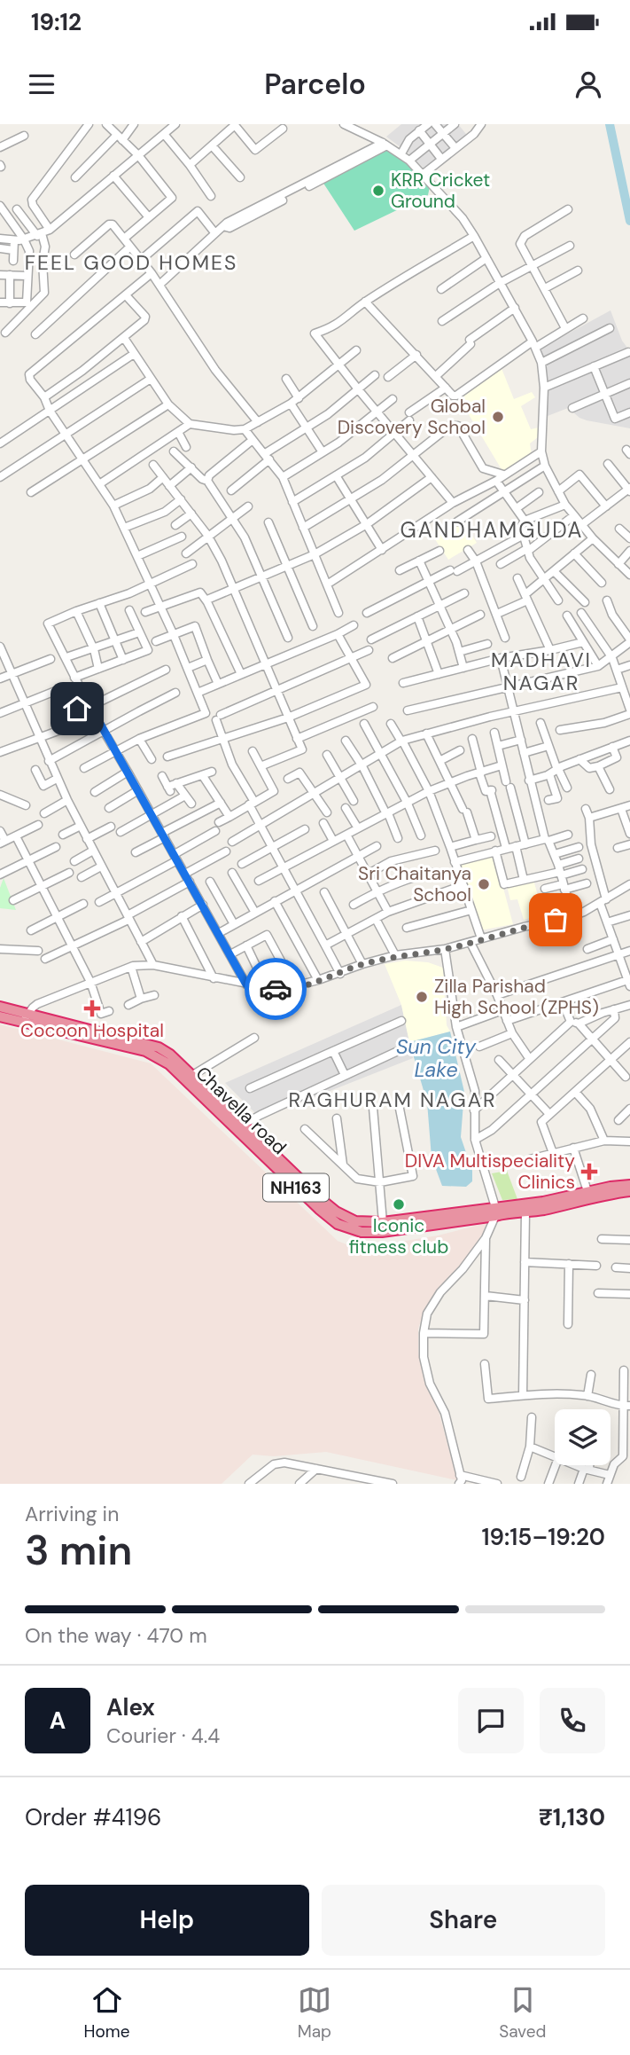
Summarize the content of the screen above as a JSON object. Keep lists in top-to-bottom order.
{
  "streets": {
    "highway": ["Chavella road", "NH163"]
  },
  "districts": [
    "FEEL GOOD HOMES",
    "GANDHAMGUDA",
    "MADHAVI NAGAR",
    "RAGHURAM NAGAR"
  ],
  "water": ["Sun City Lake"],
  "places": {
    "other": [
      "KRR Cricket Ground",
      "Global Discovery School",
      "Sri Chaitanya School",
      "Zilla Parishad High School (ZPHS)",
      "Iconic fitness club"
    ],
    "health": ["Cocoon Hospital", "DIVA Multispeciality Clinics"]
  },
  "page": {
    "status": "19:12",
    "header": "Parcelo",
    "heading": ["3 min", "Arriving in", "19:15–19:20"],
    "panel": [
      "Alex",
      "Courier · 4.4",
      "Order #4196",
      "₹1,130"
    ],
    "bar": "On the way · 470 m",
    "round": "A",
    "buttons": ["Help", "Share"],
    "tabs": ["Home", "Map", "Saved"]
  }
}
